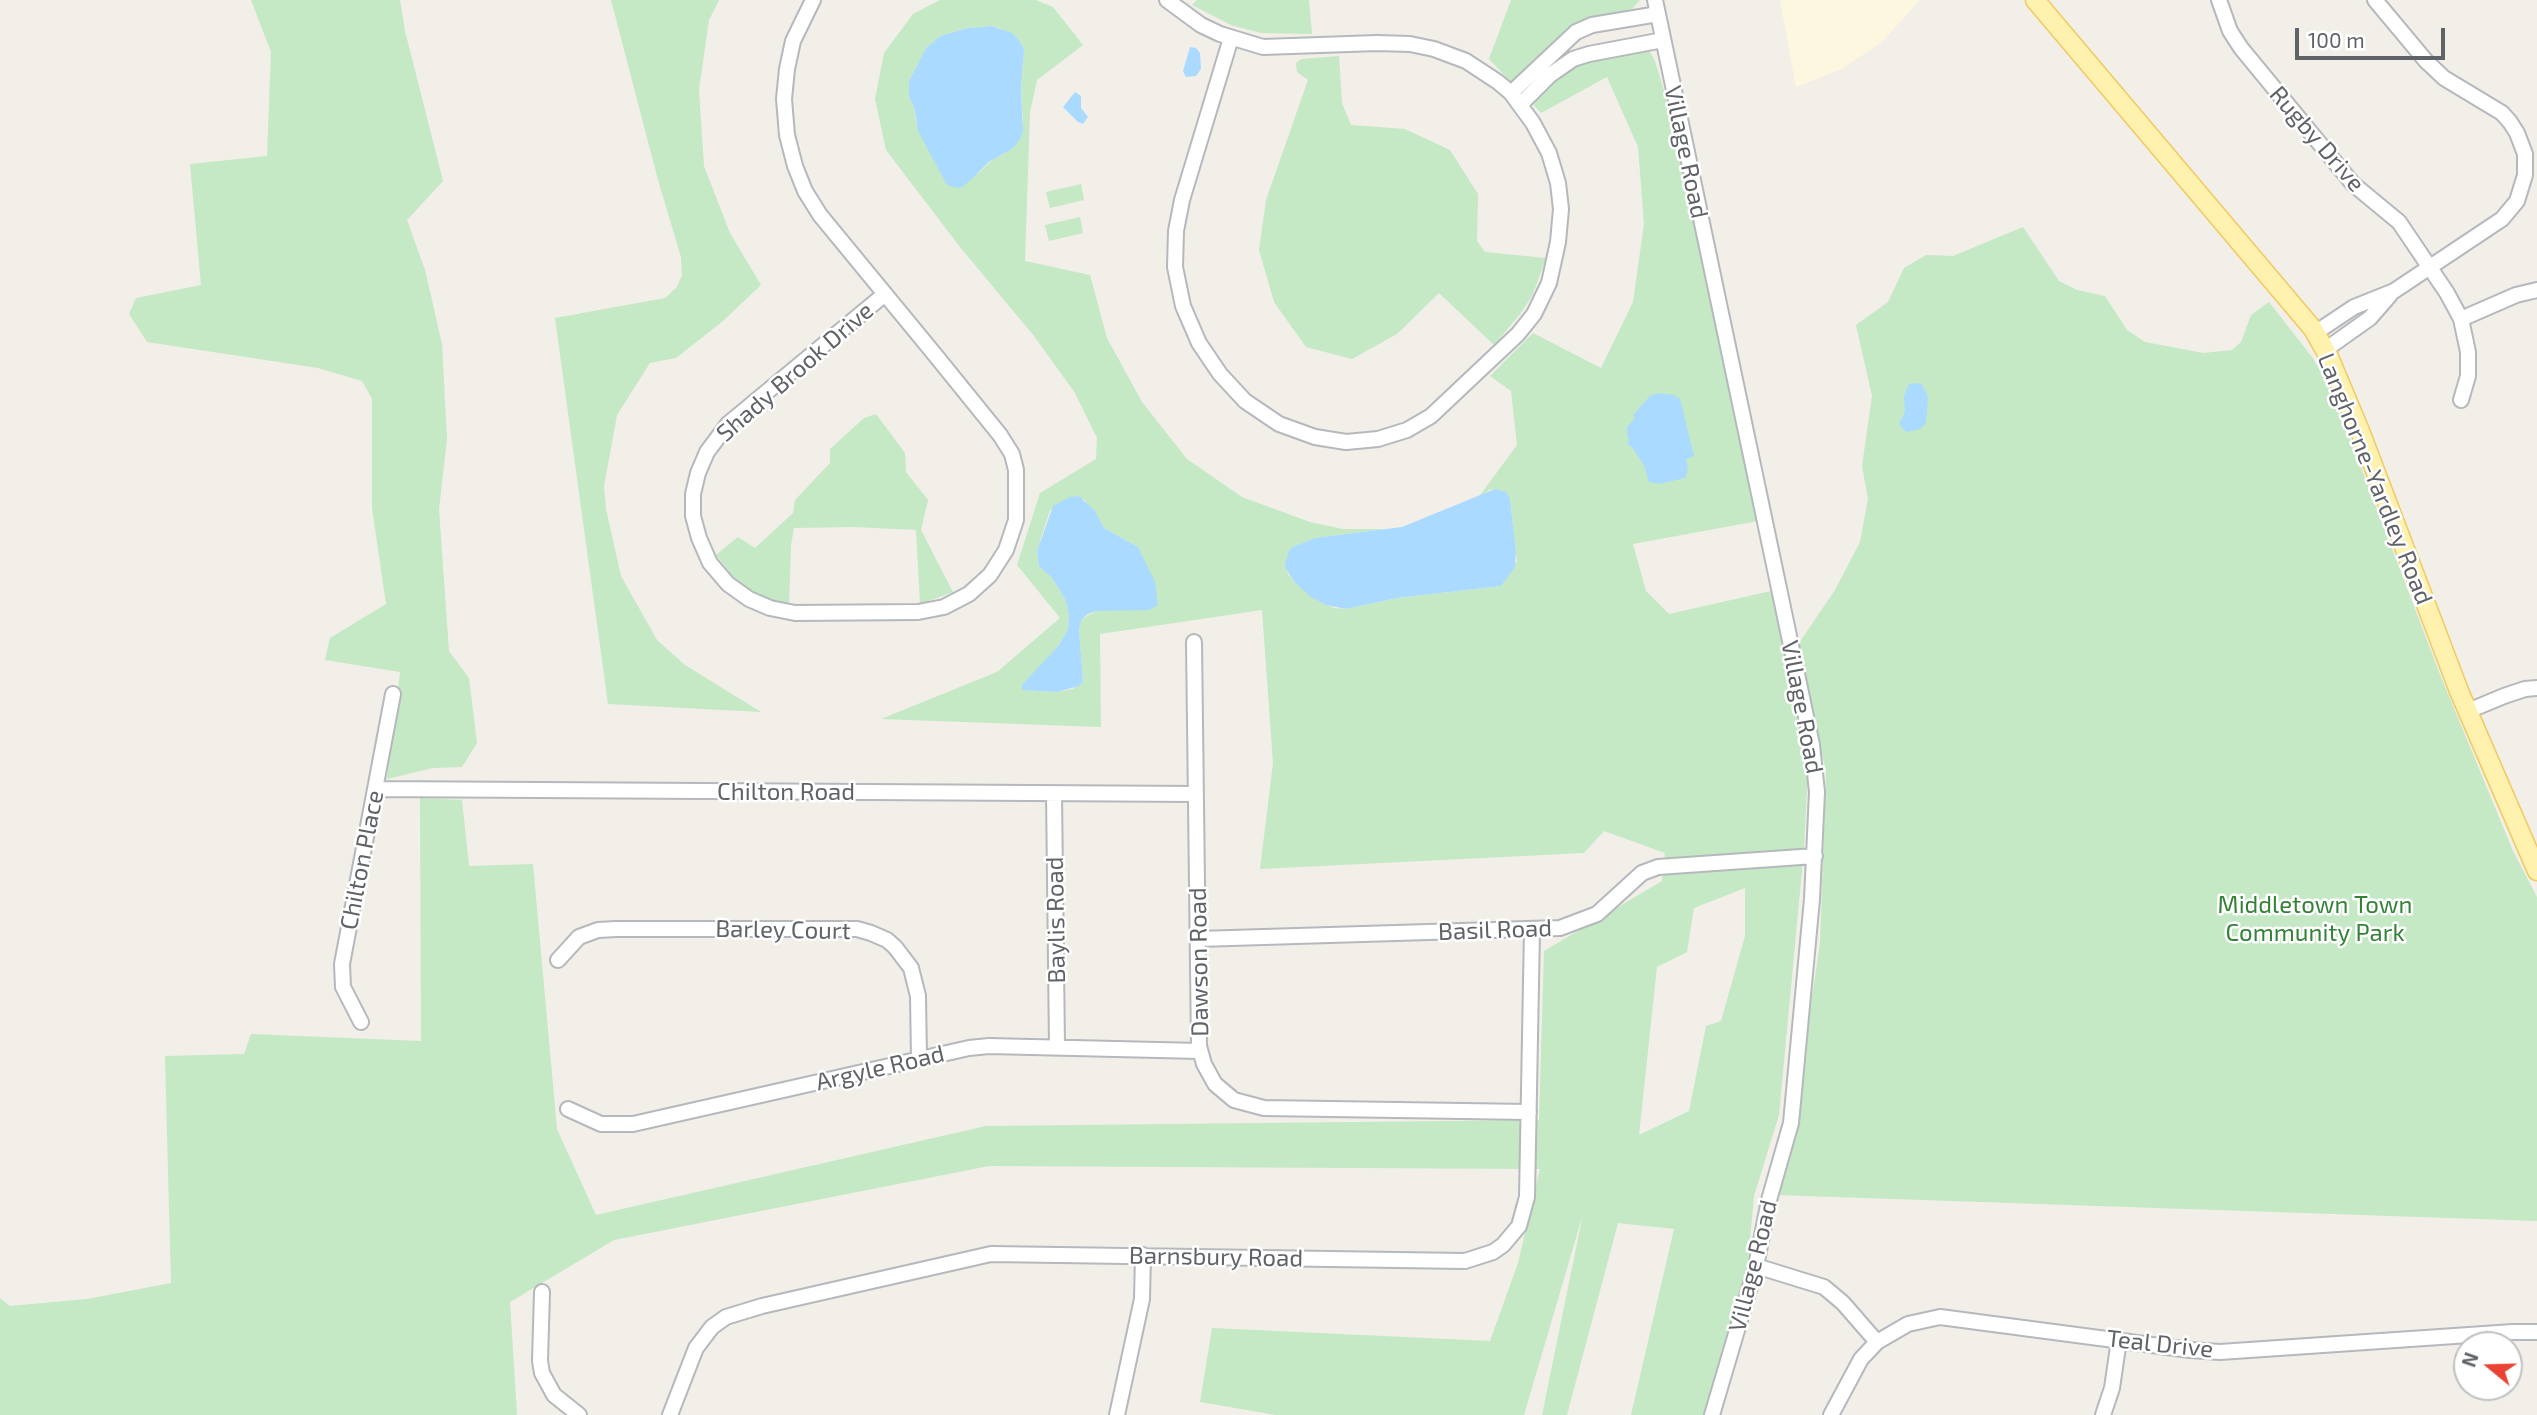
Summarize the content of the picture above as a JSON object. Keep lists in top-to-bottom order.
{
  "streets": {
    "main road": ["Langhorne-Yardley Road"],
    "street": [
      "Rugby Drive",
      "Village Road",
      "Shady Brook Drive",
      "Chilton Road",
      "Chilton Place",
      "Baylis Road",
      "Barley Court",
      "Basil Road",
      "Dawson Road",
      "Argyle Road",
      "Barnsbury Road",
      "Teal Drive"
    ]
  },
  "crossings": [
    ["Village Road", "Basil Road"],
    ["Chilton Road", "Chilton Place"],
    ["Chilton Road", "Baylis Road"],
    ["Chilton Road", "Dawson Road"],
    ["Baylis Road", "Argyle Road"],
    ["Barley Court", "Argyle Road"],
    ["Basil Road", "Dawson Road"],
    ["Basil Road", "Barnsbury Road"],
    ["Dawson Road", "Argyle Road"],
    ["Dawson Road", "Barnsbury Road"]
  ],
  "parks": ["Middletown Town Community Park"],
  "scale_bar": "100 m",
  "north": "left"
}
